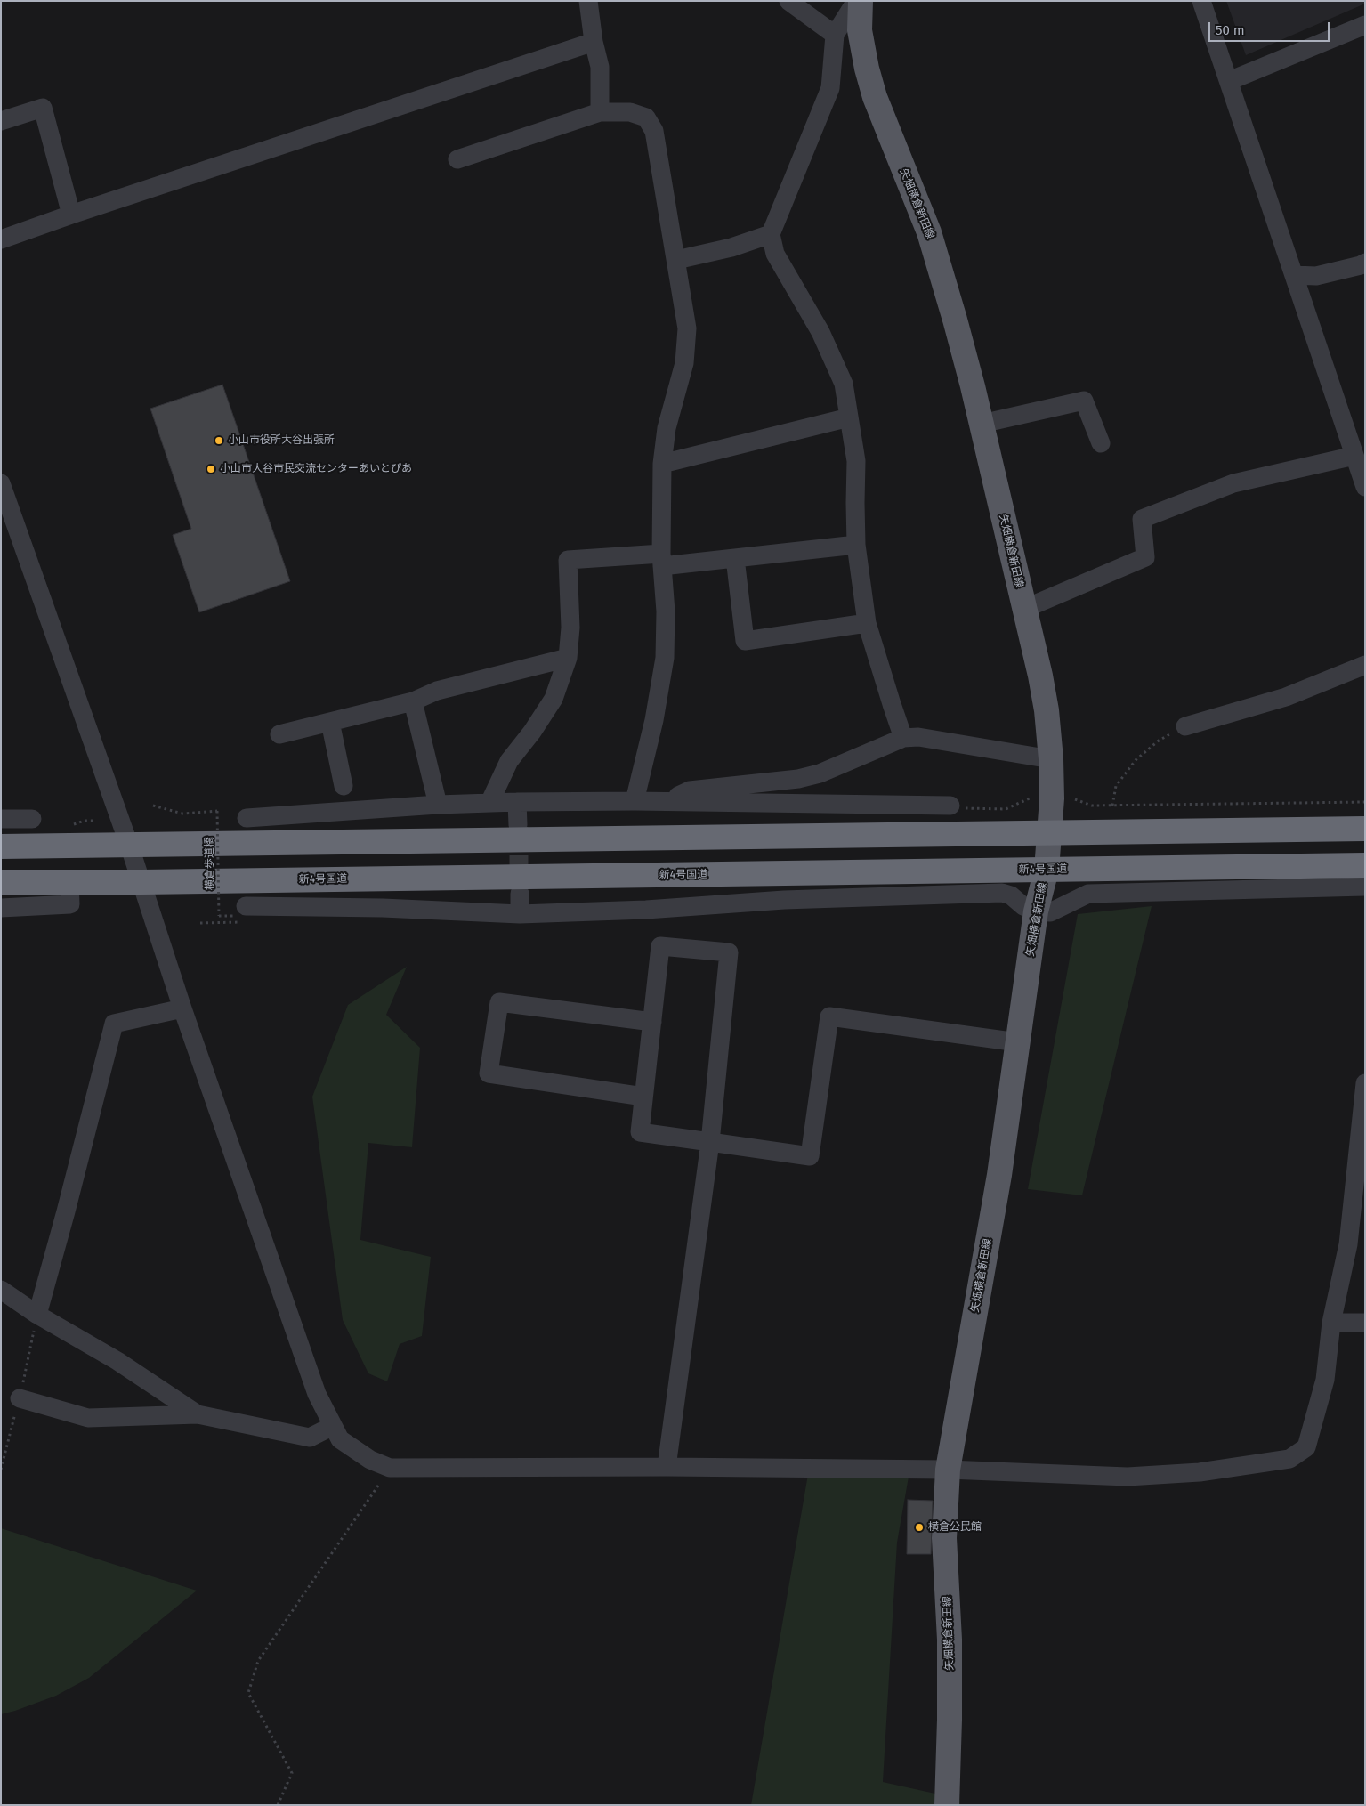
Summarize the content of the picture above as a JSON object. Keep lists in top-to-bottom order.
{
  "streets": {
    "highway": ["新4号国道"],
    "main road": ["矢畑横倉新田線"],
    "path": ["横倉歩道橋"]
  },
  "crossings": [
    ["矢畑横倉新田線", "新4号国道"]
  ],
  "places": ["小山市役所大谷出張所", "小山市大谷市民交流センターあいとぴあ", "横倉公民館"],
  "scale_bar": "50 m"
}
